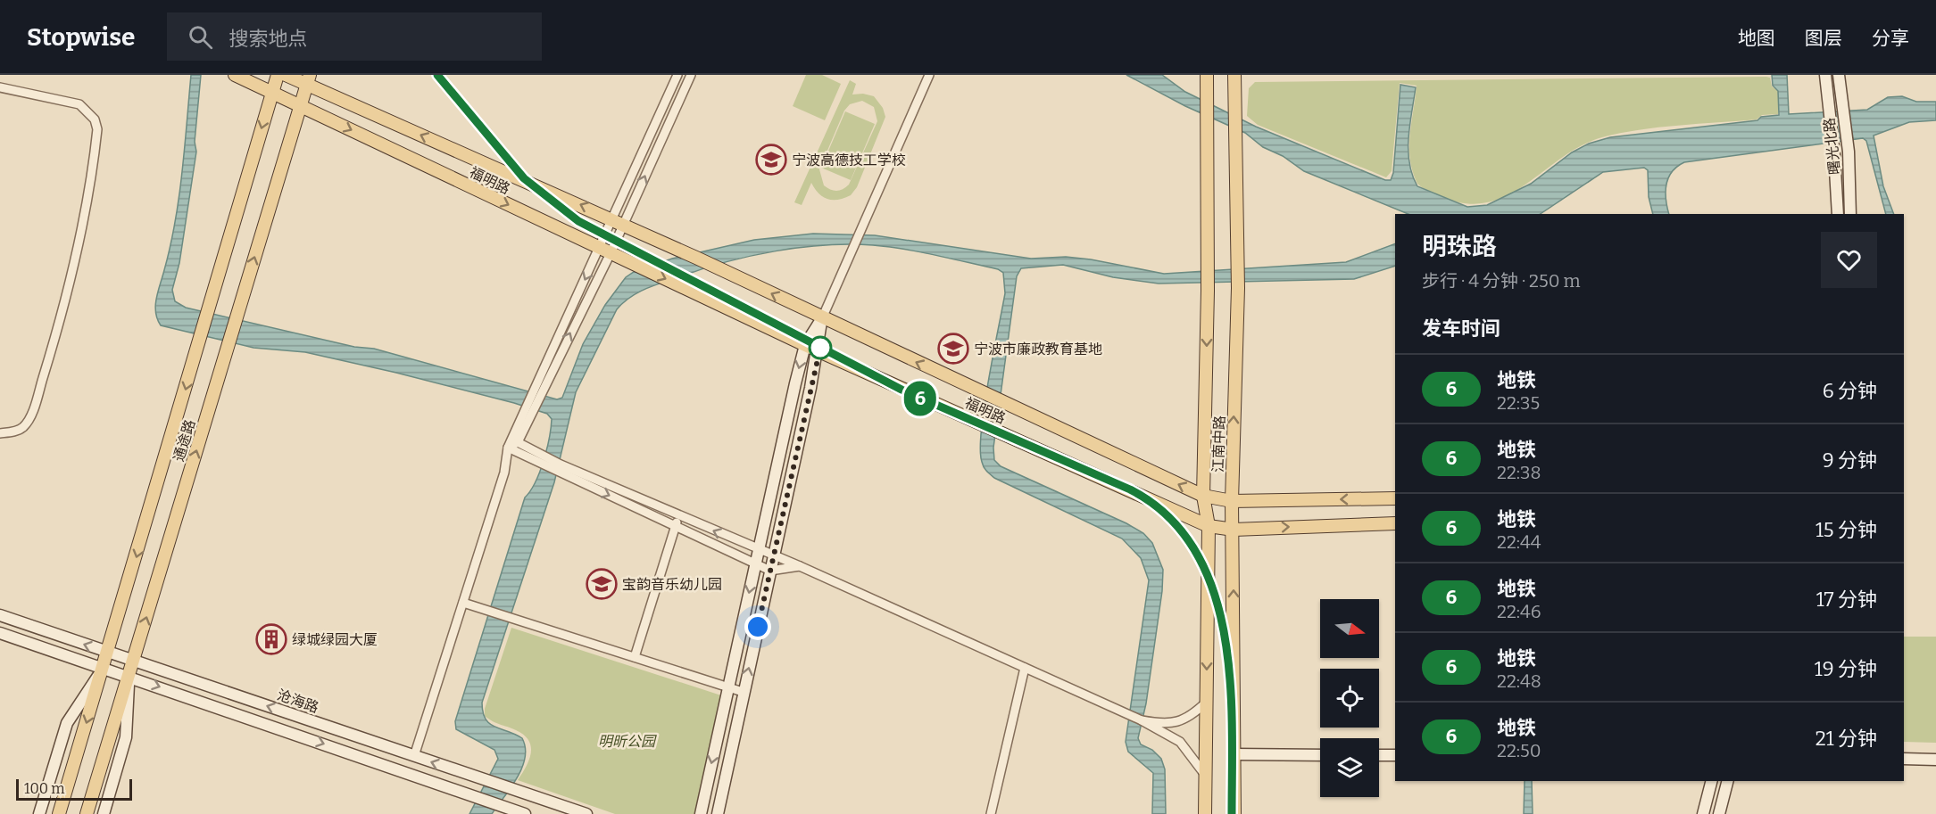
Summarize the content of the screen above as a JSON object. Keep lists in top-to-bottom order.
{
  "streets": {
    "main road": [
      "曙光北路",
      "福明路",
      "通途路",
      "江南中路",
      "沧海路"
    ]
  },
  "crossings": [
    ["福明路", "通途路"],
    ["福明路", "江南中路"],
    ["通途路", "沧海路"]
  ],
  "parks": ["明昕公园"],
  "places": {
    "school or university": ["宁波高德技工学校", "宁波市廉政教育基地", "宝韵音乐幼儿园"],
    "building": ["绿城绿园大厦"]
  },
  "lines": ["metro line 6"],
  "scale_bar": "100 m",
  "north": "right",
  "page": {
    "header": "Stopwise",
    "search": "搜索地点",
    "nav": ["地图", "图层", "分享"],
    "on_map": "6",
    "heading": [
      ["明珠路", "步行 · 4 分钟 · 250 m"],
      "发车时间"
    ],
    "list": [
      {
        "mark": "6",
        "name": "地铁",
        "note": "22:35",
        "value": "6 分钟"
      },
      {
        "mark": "6",
        "name": "地铁",
        "note": "22:38",
        "value": "9 分钟"
      },
      {
        "mark": "6",
        "name": "地铁",
        "note": "22:44",
        "value": "15 分钟"
      },
      {
        "mark": "6",
        "name": "地铁",
        "note": "22:46",
        "value": "17 分钟"
      },
      {
        "mark": "6",
        "name": "地铁",
        "note": "22:48",
        "value": "19 分钟"
      },
      {
        "mark": "6",
        "name": "地铁",
        "note": "22:50",
        "value": "21 分钟"
      }
    ],
    "scale": "100 m"
  }
}
